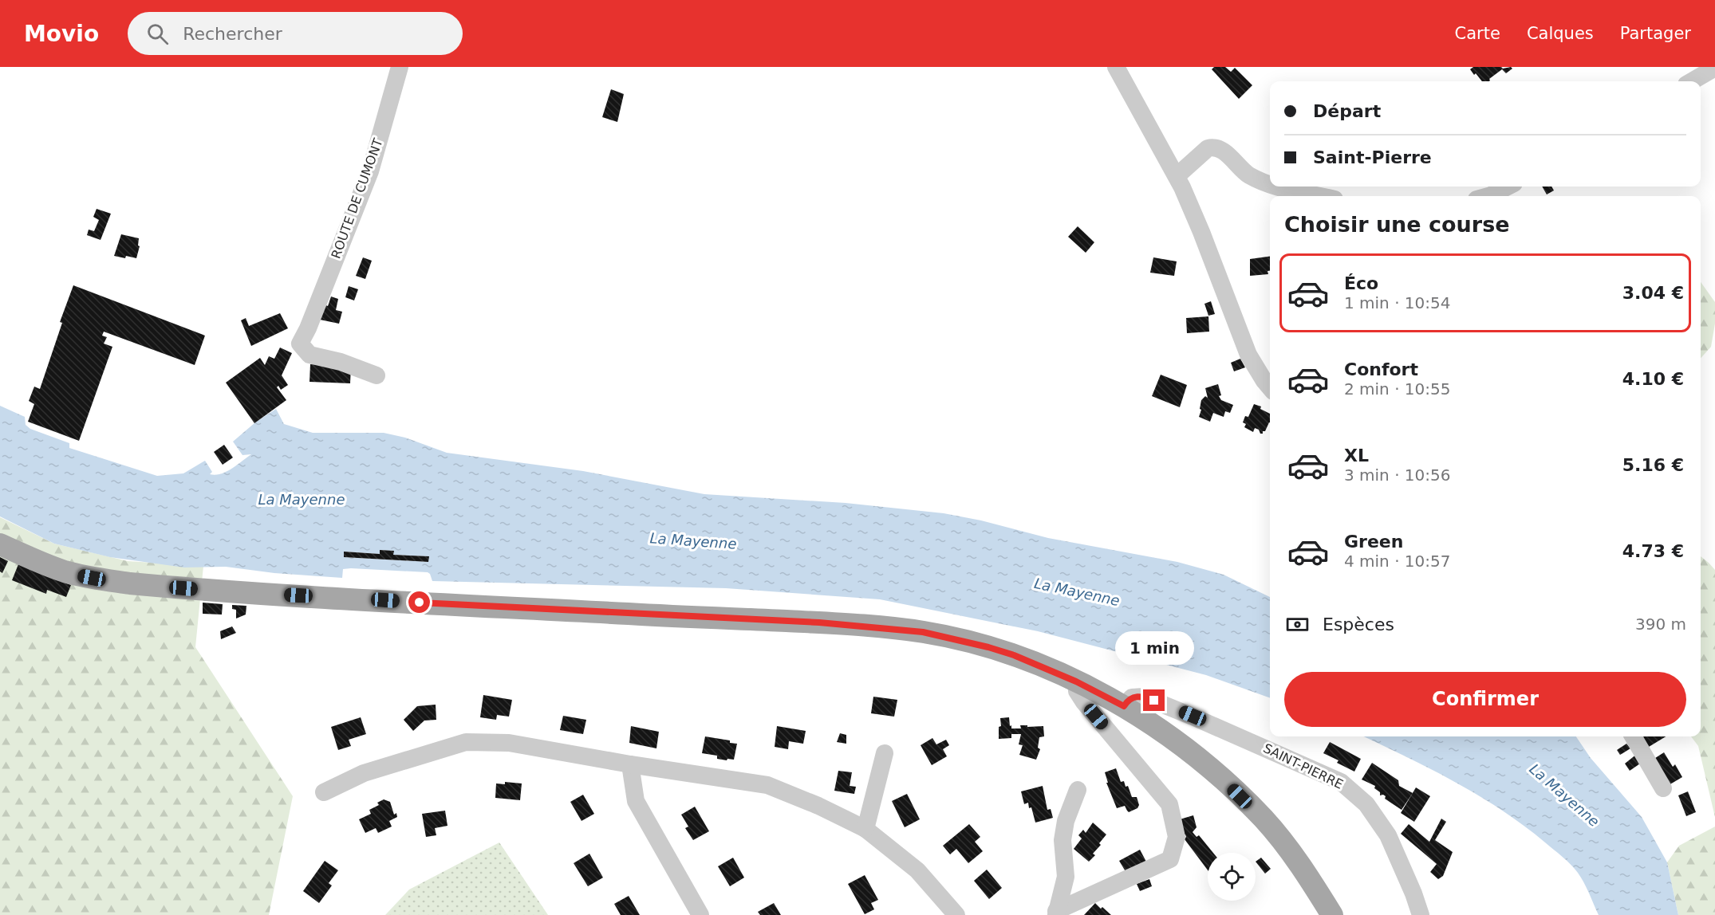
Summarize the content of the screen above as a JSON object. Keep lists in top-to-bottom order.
{
  "streets": {
    "street": ["ROUTE DE CUMONT", "SAINT-PIERRE"]
  },
  "water": ["La Mayenne"],
  "page": {
    "header": "Movio",
    "search": "Rechercher",
    "nav": ["Carte", "Calques", "Partager"],
    "banner": ["Départ", "Saint-Pierre"],
    "heading": "Choisir une course",
    "list": [
      {
        "name": "Éco",
        "note": "1 min · 10:54",
        "value": "3.04 €"
      },
      {
        "name": "Confort",
        "note": "2 min · 10:55",
        "value": "4.10 €"
      },
      {
        "name": "XL",
        "note": "3 min · 10:56",
        "value": "5.16 €"
      },
      {
        "name": "Green",
        "note": "4 min · 10:57",
        "value": "4.73 €"
      }
    ],
    "pay": ["Espèces", "390 m"],
    "bubble": "1 min",
    "buttons": "Confirmer"
  }
}
